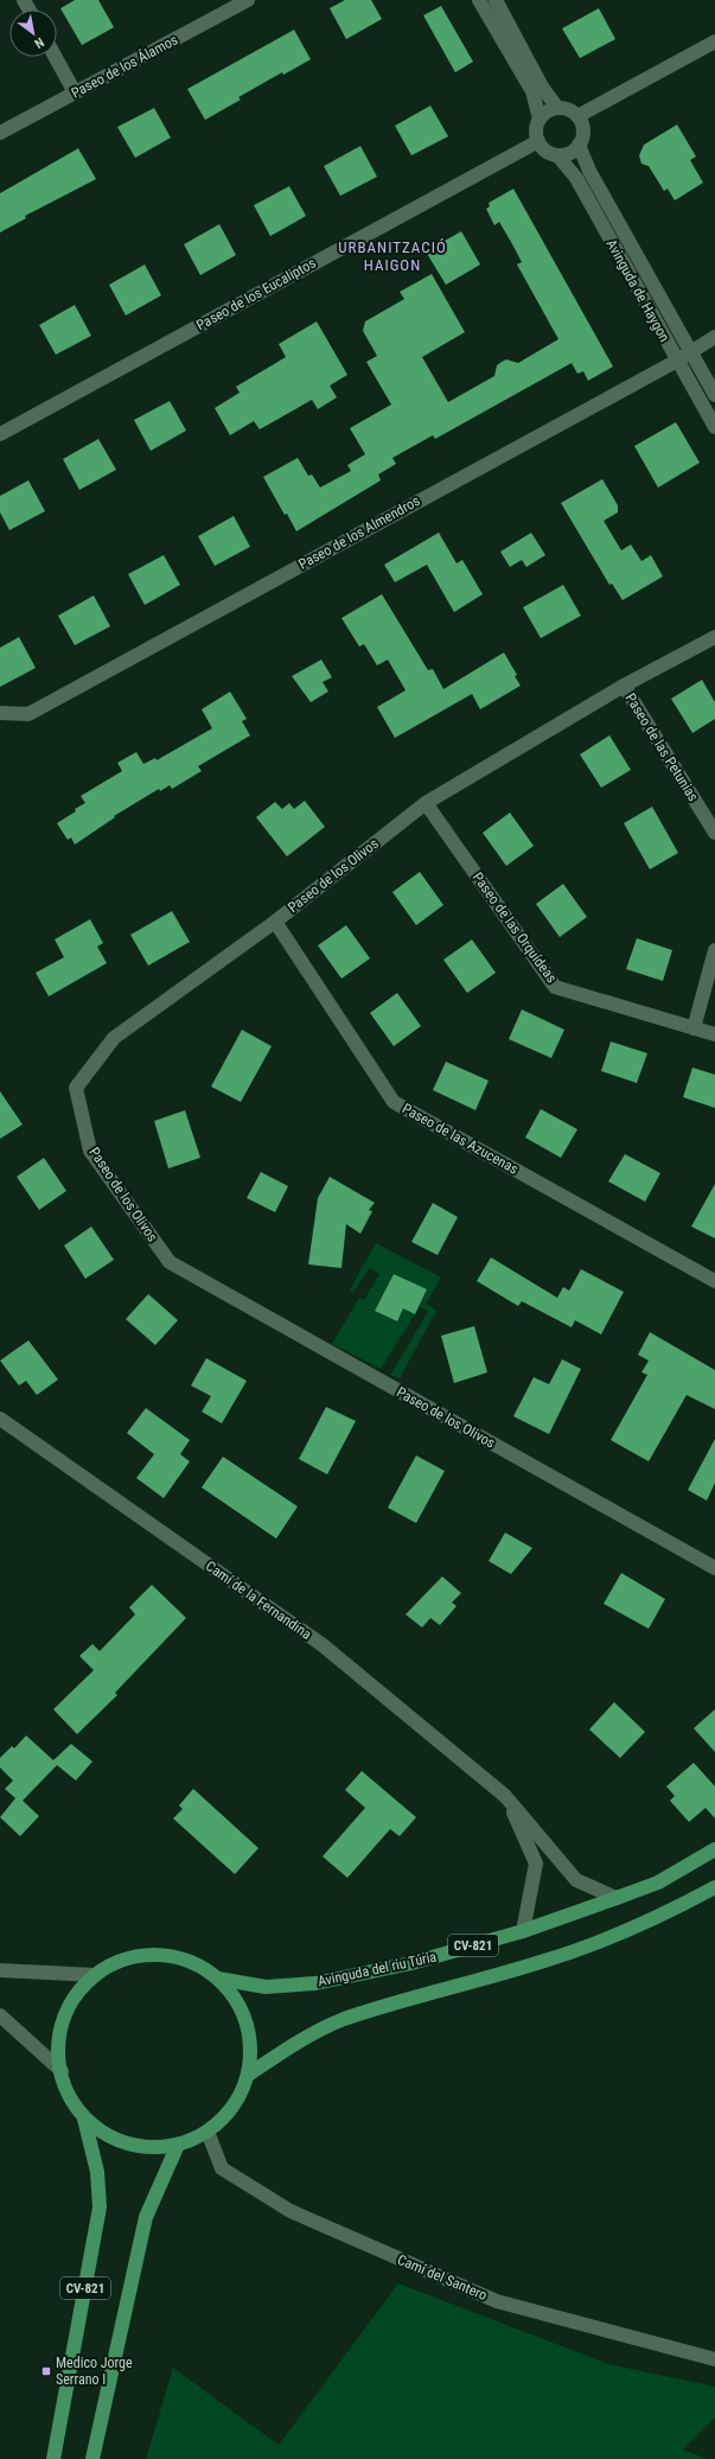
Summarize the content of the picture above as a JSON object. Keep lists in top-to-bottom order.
{
  "streets": {
    "main road": ["CV-821", "Avinguda del riu Túria"],
    "street": [
      "Paseo de los Álamos",
      "Avinguda de Haygon",
      "Paseo de los Eucaliptos",
      "Paseo de los Almendros",
      "Paseo de las Petunias",
      "Paseo de los Olivos",
      "Paseo de las Orquídeas",
      "Paseo de las Azucenas",
      "Camí de la Fernandina",
      "Camí del Santero"
    ]
  },
  "crossings": [
    ["Avinguda de Haygon", "Paseo de los Eucaliptos"],
    ["Avinguda de Haygon", "Paseo de los Almendros"],
    ["Paseo de las Petunias", "Paseo de los Olivos"],
    ["Paseo de los Olivos", "Paseo de las Orquídeas"],
    ["Paseo de los Olivos", "Paseo de las Azucenas"],
    ["Camí de la Fernandina", "Avinguda del riu Túria"],
    ["CV-821", "Avinguda del riu Túria"],
    ["CV-821", "Camí del Santero"]
  ],
  "districts": ["URBANITZACIÓ HAIGON"],
  "places": {
    "transit": ["Medico Jorge Serrano I"]
  },
  "north": "bottom right"
}
